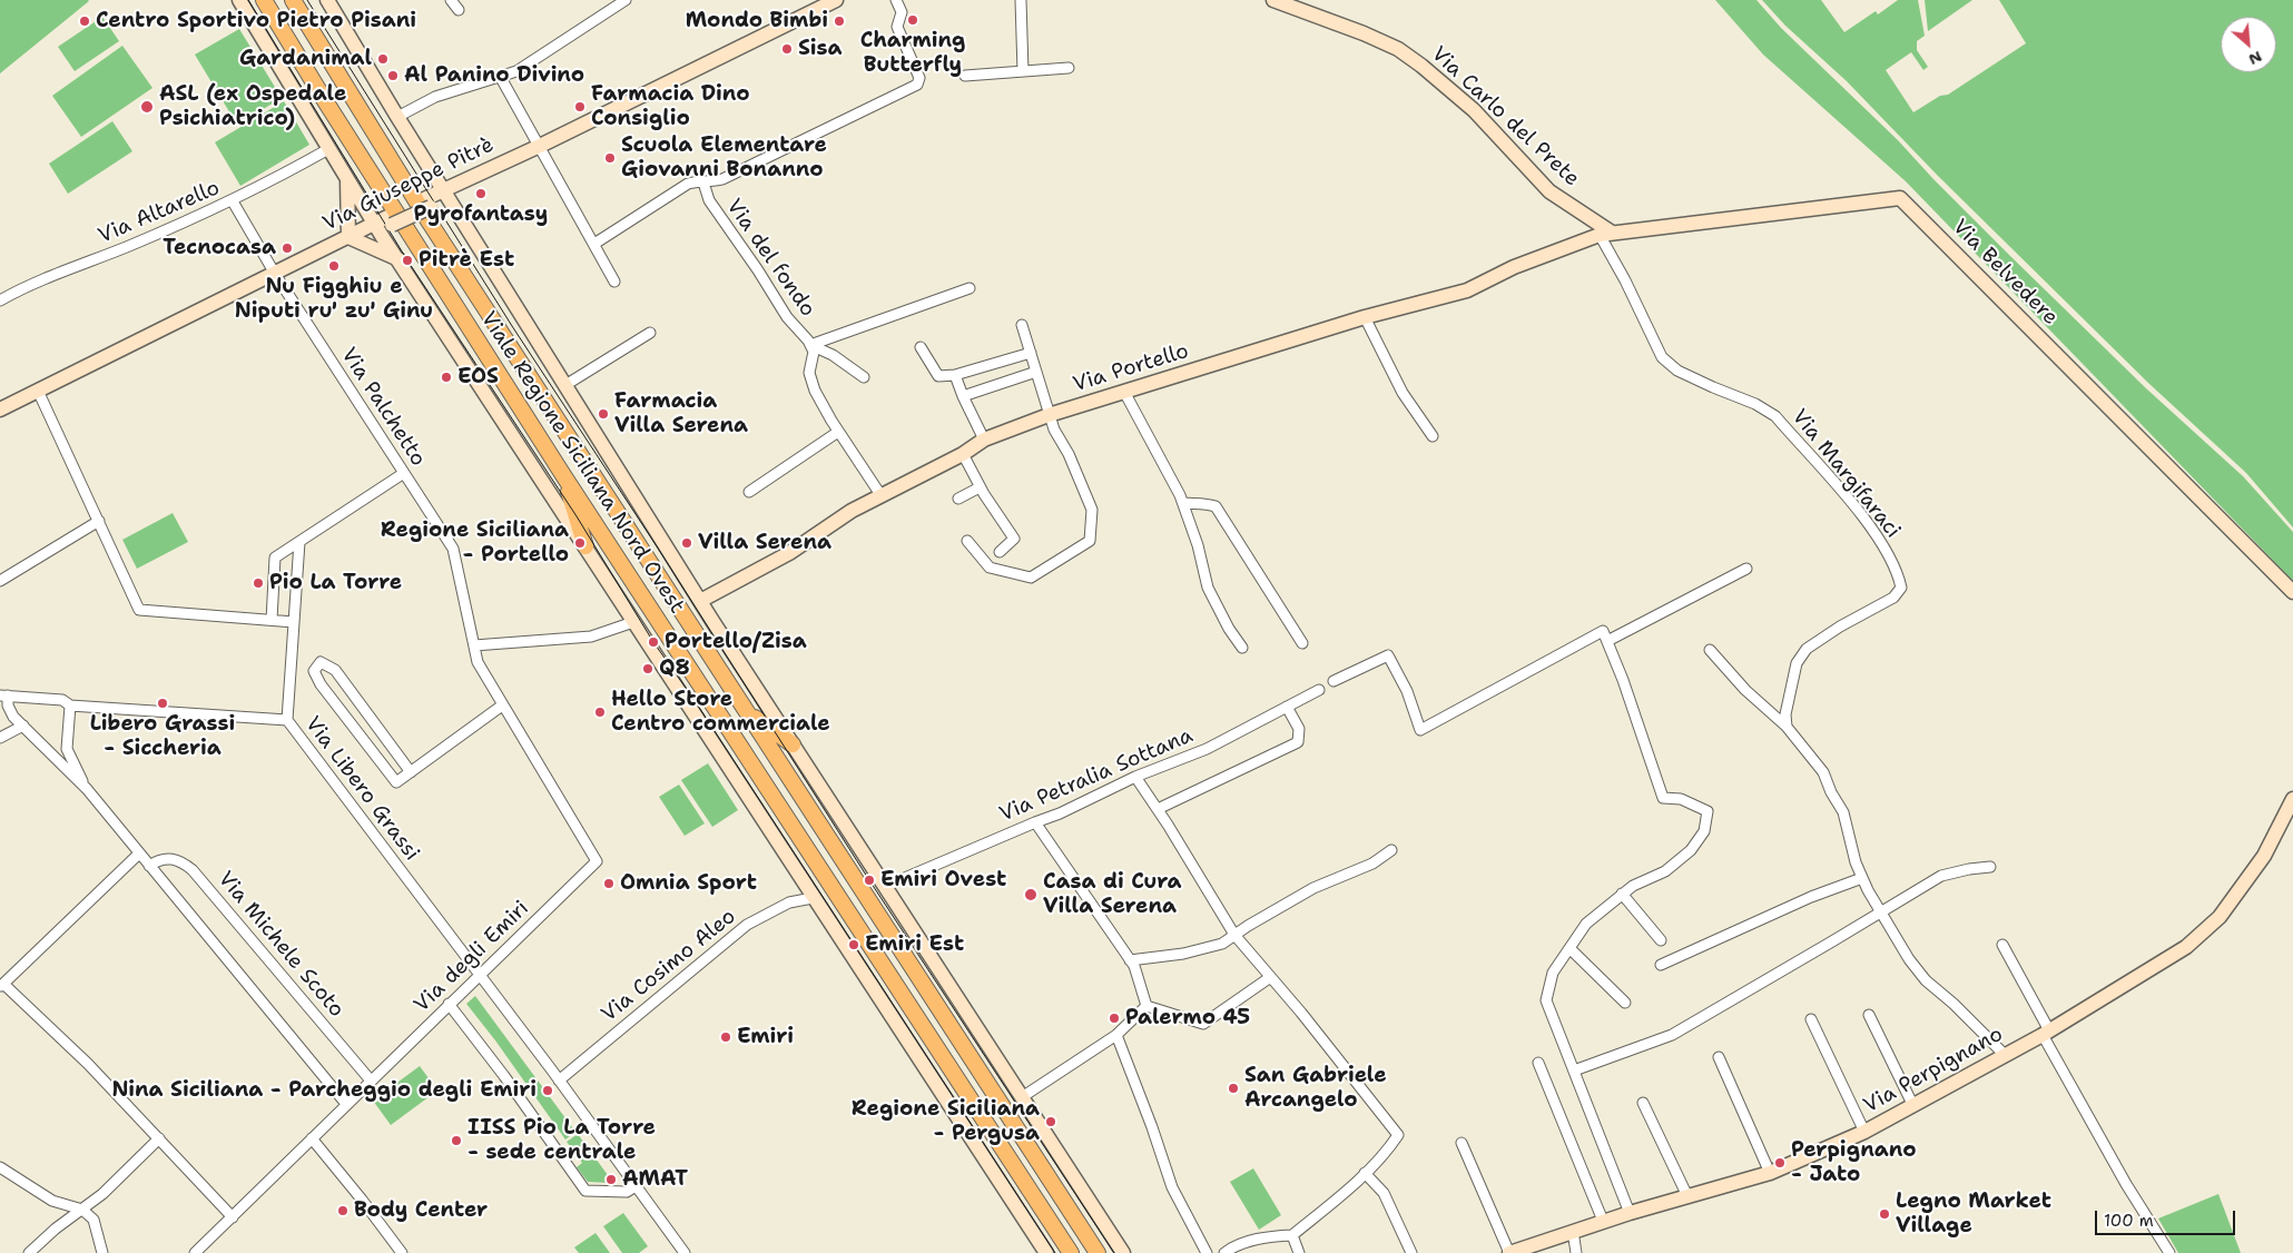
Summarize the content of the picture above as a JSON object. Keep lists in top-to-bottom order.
{
  "streets": {
    "main road": ["Viale Regione Siciliana Nord Ovest"],
    "street": [
      "Via Carlo del Prete",
      "Via Giuseppe Pitrè",
      "Via Altarello",
      "Via del fondo",
      "Via Belvedere",
      "Via Portello",
      "Via Palchetto",
      "Via Margifaraci",
      "Via Petralia Sottana",
      "Via Libero Grassi",
      "Via Michele Scoto",
      "Via degli Emiri",
      "Via Cosimo Aleo",
      "Via Perpignano"
    ]
  },
  "crossings": [
    ["Via Carlo del Prete", "Via Belvedere"],
    ["Via Carlo del Prete", "Via Portello"],
    ["Via Carlo del Prete", "Via Margifaraci"],
    ["Via Giuseppe Pitrè", "Via Palchetto"],
    ["Via Giuseppe Pitrè", "Viale Regione Siciliana Nord Ovest"],
    ["Via Altarello", "Via Palchetto"],
    ["Via Altarello", "Viale Regione Siciliana Nord Ovest"],
    ["Via Belvedere", "Via Portello"],
    ["Via Belvedere", "Via Margifaraci"],
    ["Via Portello", "Via Margifaraci"],
    ["Via Palchetto", "Via degli Emiri"],
    ["Viale Regione Siciliana Nord Ovest", "Via Cosimo Aleo"],
    ["Via Libero Grassi", "Via degli Emiri"],
    ["Via Libero Grassi", "Via Cosimo Aleo"],
    ["Via Michele Scoto", "Via degli Emiri"]
  ],
  "places": [
    "Charming Butterfly",
    "Centro Sportivo Pietro Pisani",
    "Mondo Bimbi",
    "Sisa",
    "Gardanimal",
    "Al Panino Divino",
    "ASL (ex Ospedale Psichiatrico)",
    "Farmacia Dino Consiglio",
    "Scuola Elementare Giovanni Bonanno",
    "Pyrofantasy",
    "Tecnocasa",
    "Pitrè Est",
    "Nu Figghiu e Niputi ru' zu' Ginu",
    "EOS",
    "Farmacia Villa Serena",
    "Regione Siciliana - Portello",
    "Villa Serena",
    "Pio La Torre",
    "Portello/Zisa",
    "Q8",
    "Libero Grassi - Siccheria",
    "Hello Store Centro commerciale",
    "Emiri Ovest",
    "Omnia Sport",
    "Casa di Cura Villa Serena",
    "Emiri Est",
    "Palermo 45",
    "Emiri",
    "San Gabriele Arcangelo",
    "Nina Siciliana - Parcheggio degli Emiri",
    "Regione Siciliana - Pergusa",
    "IISS Pio La Torre - sede centrale",
    "Perpignano - Jato",
    "AMAT",
    "Body Center",
    "Legno Market Village"
  ],
  "scale_bar": "100 m",
  "north": "bottom right"
}
